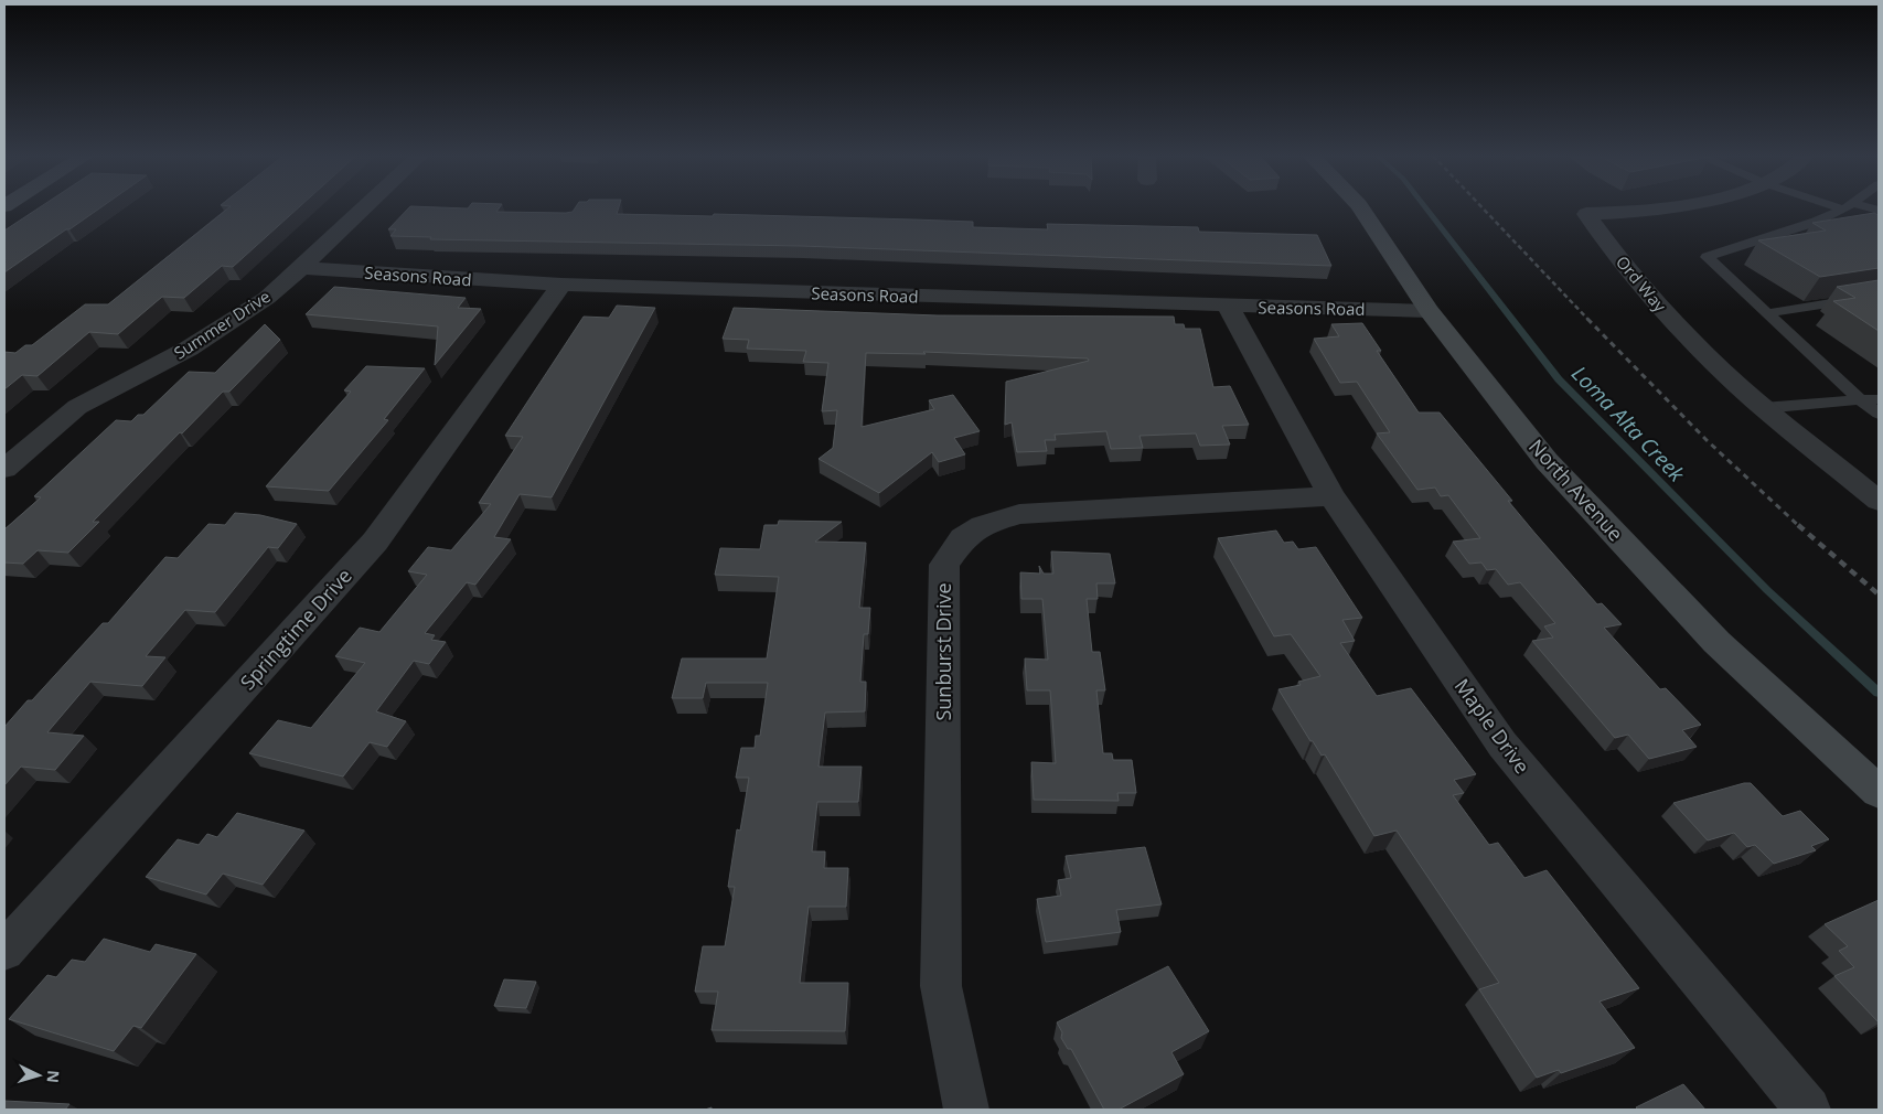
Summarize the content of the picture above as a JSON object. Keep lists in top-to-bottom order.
{
  "streets": {
    "main road": ["North Avenue"],
    "street": [
      "Seasons Road",
      "Ord Way",
      "Summer Drive",
      "Springtime Drive",
      "Sunburst Drive",
      "Maple Drive"
    ]
  },
  "crossings": [
    ["Seasons Road", "Summer Drive"],
    ["Seasons Road", "North Avenue"],
    ["Seasons Road", "Springtime Drive"],
    ["Seasons Road", "Maple Drive"],
    ["Sunburst Drive", "Maple Drive"]
  ],
  "water": ["Loma Alta Creek"],
  "north": "right"
}
